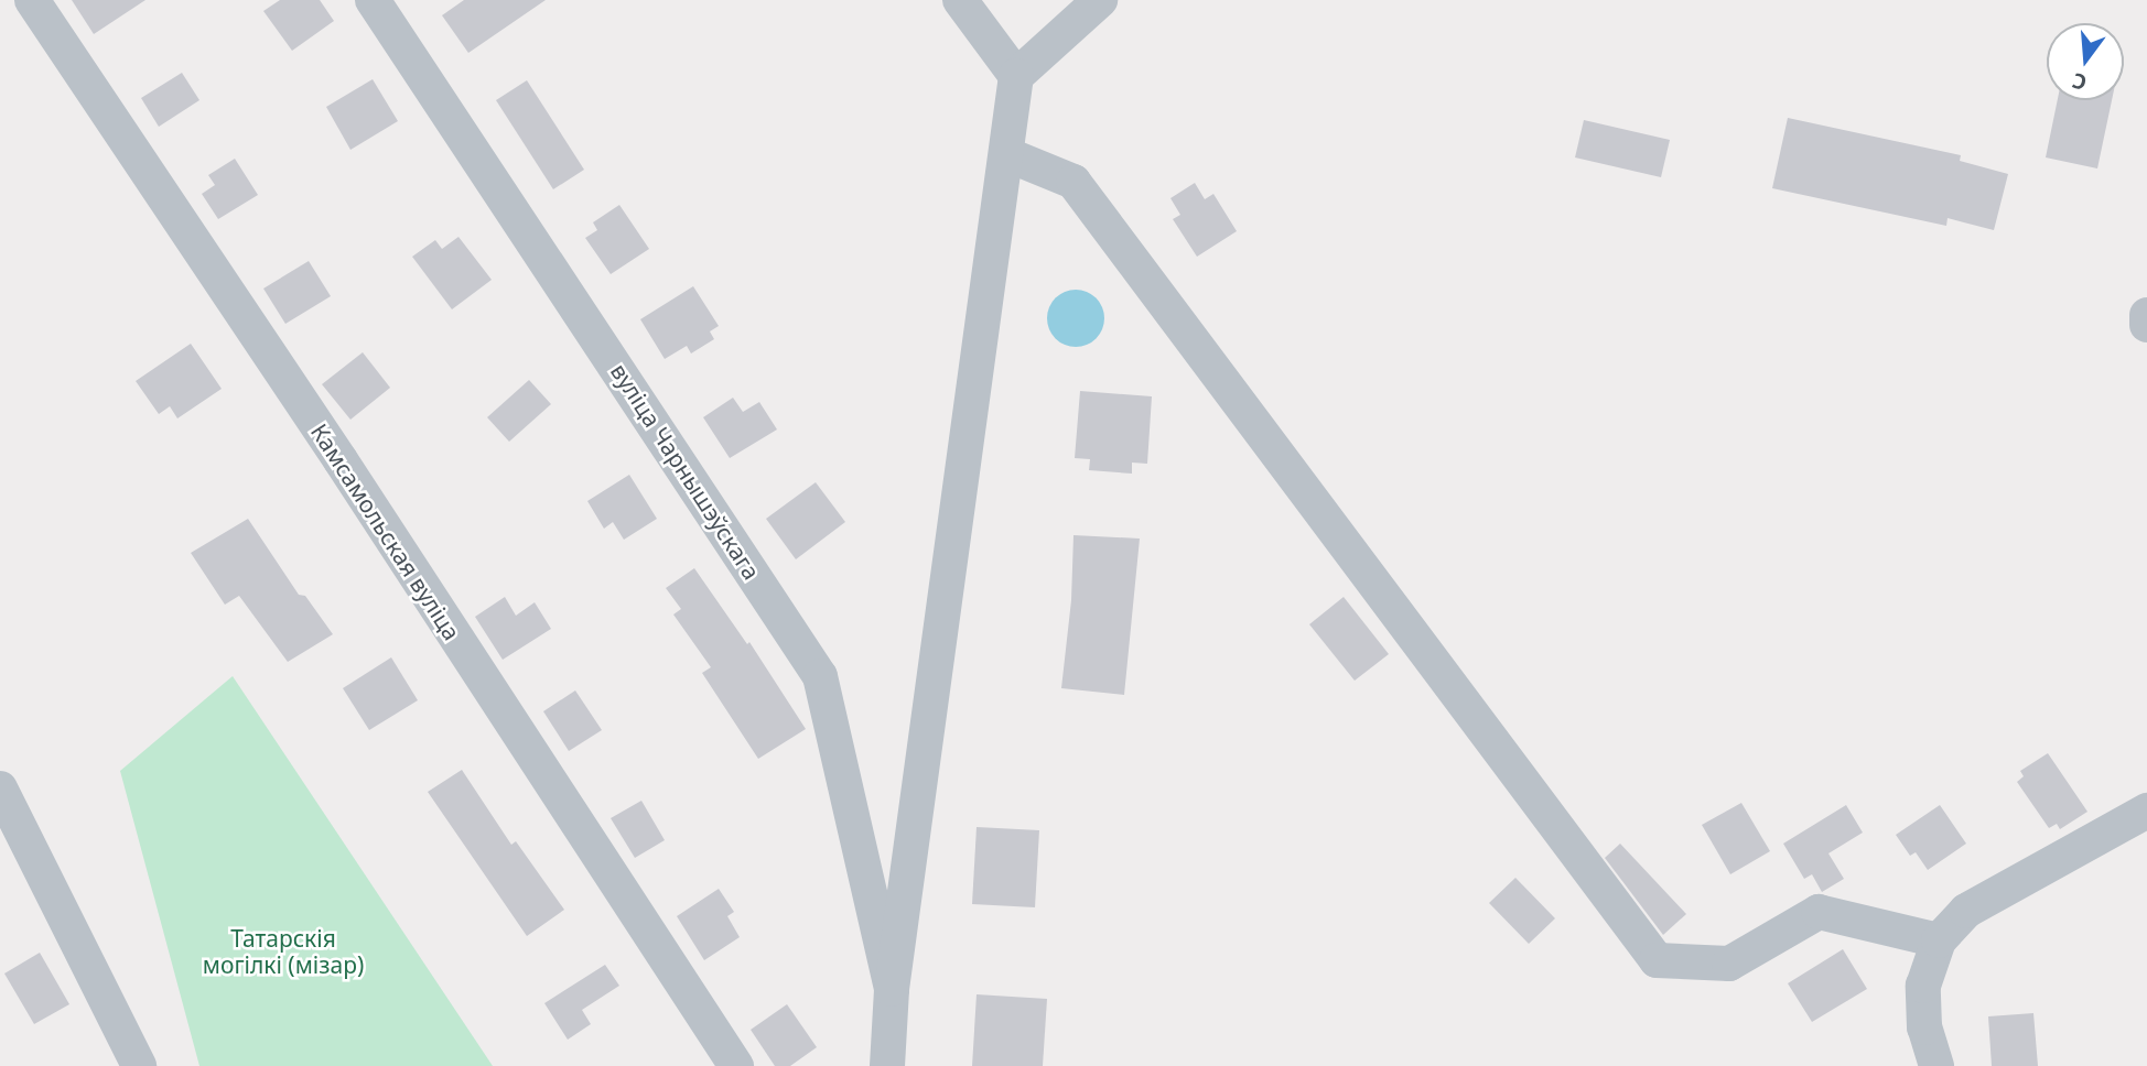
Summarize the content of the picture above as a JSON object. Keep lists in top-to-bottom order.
{
  "streets": {
    "street": ["вуліца Чарнышэўскага", "Камсамольская вуліца"]
  },
  "parks": ["Татарскія могілкі (мізар)"],
  "north": "bottom"
}
